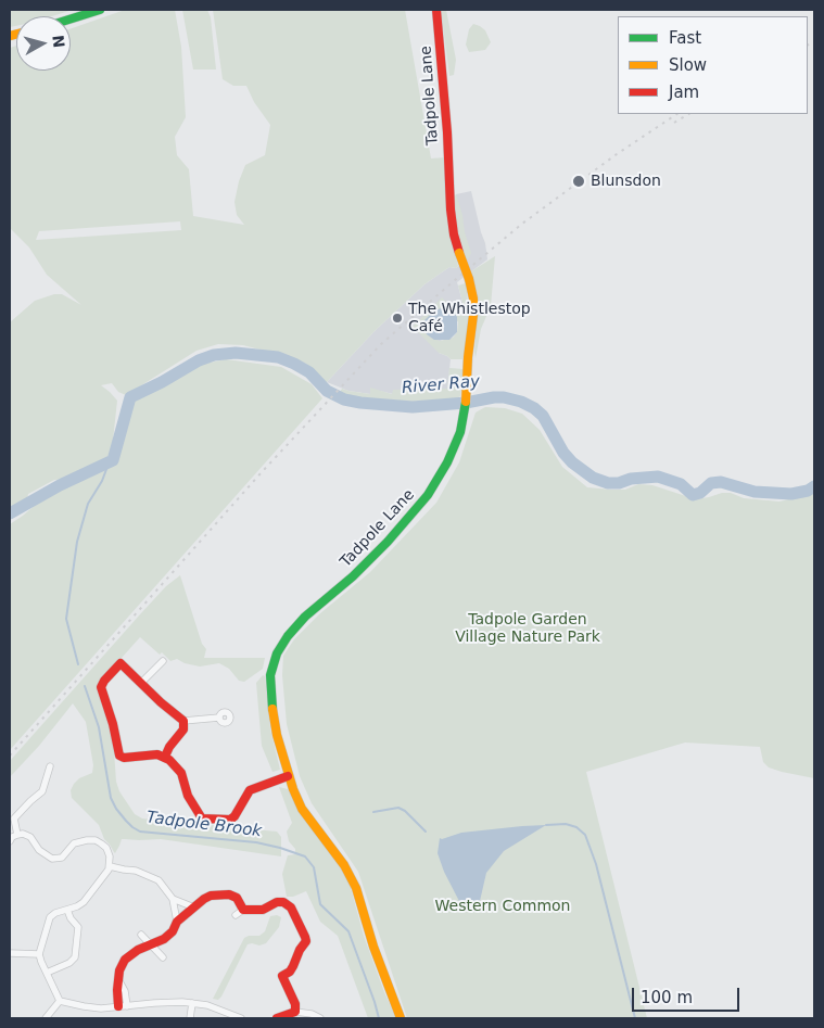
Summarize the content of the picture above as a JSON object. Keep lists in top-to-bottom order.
{
  "streets": {
    "street": ["Tadpole Lane"]
  },
  "water": ["River Ray", "Tadpole Brook"],
  "parks": ["Tadpole Garden Village Nature Park", "Western Common"],
  "places": ["Blunsdon", "The Whistlestop Café"],
  "legend": ["Fast", "Slow", "Jam"],
  "scale_bar": "100 m",
  "north": "right"
}
